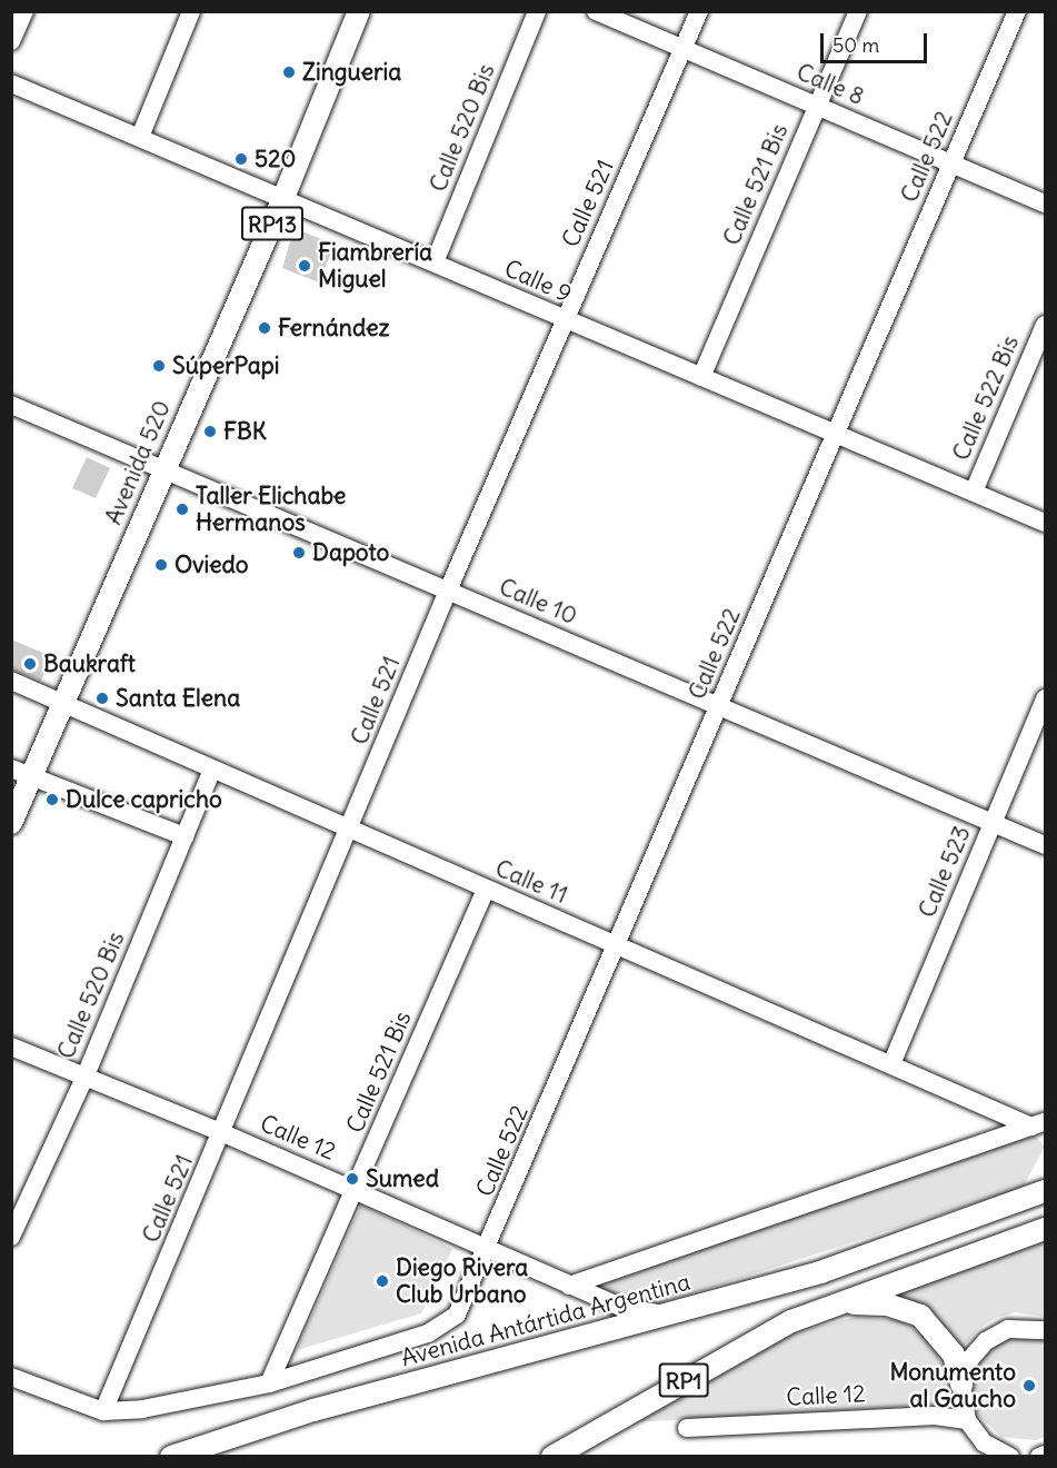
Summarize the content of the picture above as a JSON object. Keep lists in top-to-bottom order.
{
  "streets": {
    "main road": [
      "RP13",
      "Avenida 520",
      "Avenida Antártida Argentina",
      "RP1"
    ],
    "street": [
      "Calle 8",
      "Calle 520 Bis",
      "Calle 522",
      "Calle 521 Bis",
      "Calle 521",
      "Calle 9",
      "Calle 522 Bis",
      "Calle 10",
      "Calle 523",
      "Calle 11",
      "Calle 12"
    ]
  },
  "crossings": [
    ["Calle 8", "Calle 522"],
    ["Calle 8", "Calle 521 Bis"],
    ["Calle 8", "Calle 521"],
    ["Calle 520 Bis", "Calle 9"],
    ["Calle 520 Bis", "Calle 11"],
    ["Calle 520 Bis", "Calle 12"],
    ["Calle 522", "Calle 9"],
    ["Calle 522", "Calle 10"],
    ["Calle 522", "Calle 11"],
    ["Calle 522", "Calle 12"],
    ["Calle 522", "Avenida Antártida Argentina"],
    ["Calle 521 Bis", "Calle 9"],
    ["Calle 521 Bis", "Calle 11"],
    ["Calle 521 Bis", "Calle 12"],
    ["Calle 521 Bis", "Avenida Antártida Argentina"],
    ["Calle 521", "Calle 9"],
    ["Calle 521", "Calle 10"],
    ["Calle 521", "Calle 11"],
    ["Calle 521", "Calle 12"],
    ["Calle 521", "Avenida Antártida Argentina"],
    ["Calle 9", "Calle 522 Bis"],
    ["Calle 9", "Avenida 520"],
    ["Avenida 520", "Calle 10"],
    ["Avenida 520", "Calle 11"],
    ["Calle 10", "Calle 523"],
    ["Calle 523", "Calle 11"],
    ["Calle 11", "Avenida Antártida Argentina"],
    ["Calle 12", "Avenida Antártida Argentina"]
  ],
  "places": [
    "Zingueria",
    "520",
    "Fiambrería Miguel",
    "Fernández",
    "SúperPapi",
    "FBK",
    "Taller Elichabe Hermanos",
    "Dapoto",
    "Oviedo",
    "Baukraft",
    "Santa Elena",
    "Dulce capricho",
    "Sumed",
    "Diego Rivera Club Urbano",
    "Monumento al Gaucho"
  ],
  "scale_bar": "50 m"
}
